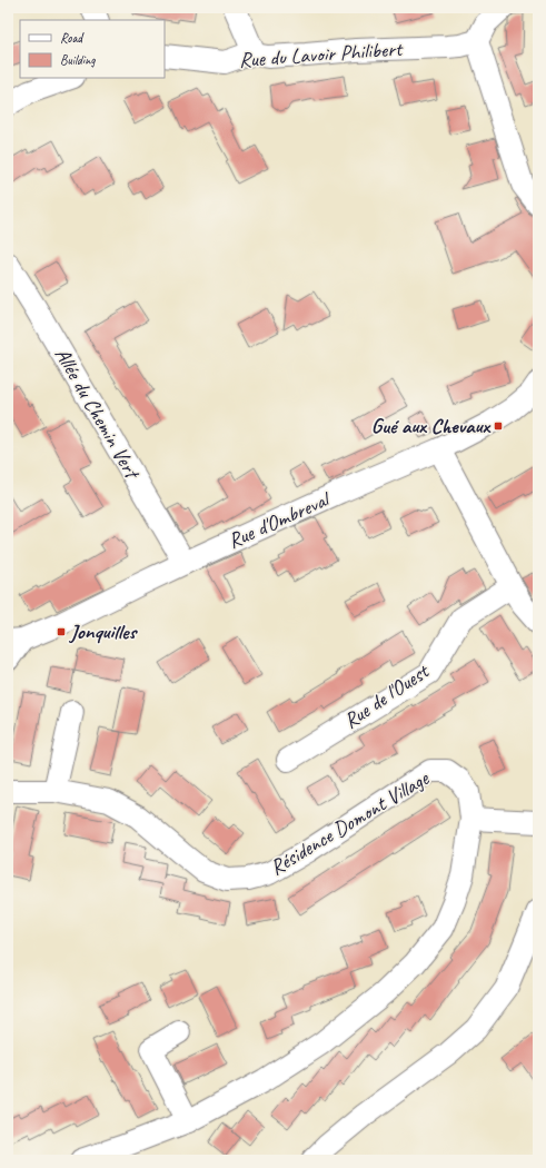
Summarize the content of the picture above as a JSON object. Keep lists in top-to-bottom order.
{
  "streets": {
    "street": [
      "Rue du Lavoir Philibert",
      "Allée du Chemin Vert",
      "Rue d'Ombreval",
      "Rue de l'Ouest",
      "Résidence Domont Village"
    ]
  },
  "crossings": [
    ["Allée du Chemin Vert", "Rue d'Ombreval"]
  ],
  "places": {
    "transit": ["Gué aux Chevaux", "Jonquilles"]
  },
  "legend": ["Road", "Building"]
}
